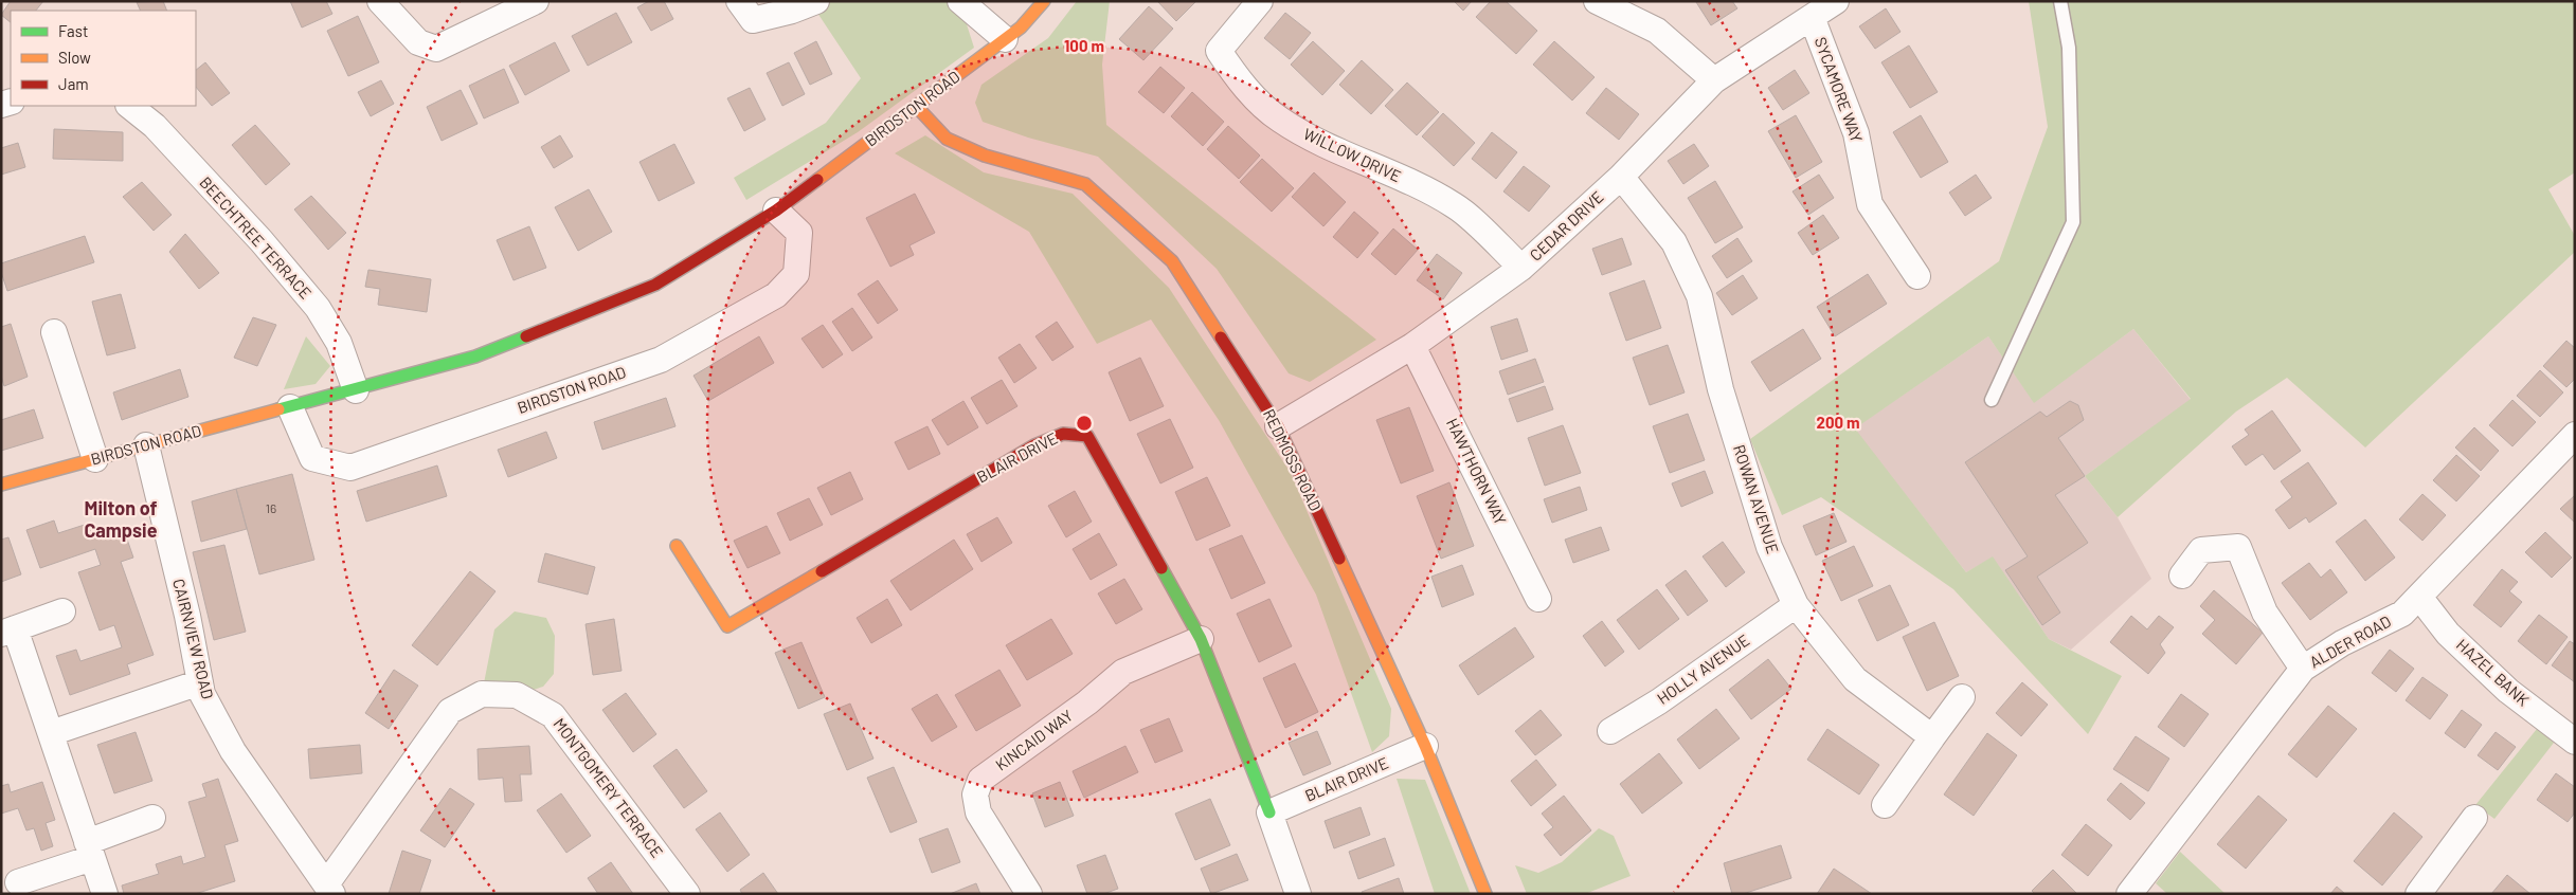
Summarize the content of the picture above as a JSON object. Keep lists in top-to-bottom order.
{
  "streets": {
    "street": [
      "SYCAMORE WAY",
      "BIRDSTON ROAD",
      "WILLOW DRIVE",
      "CEDAR DRIVE",
      "BEECHTREE TERRACE",
      "BLAIR DRIVE",
      "REDMOSS ROAD",
      "HAWTHORN WAY",
      "ROWAN AVENUE",
      "CAIRNVIEW ROAD",
      "ALDER ROAD",
      "HOLLY AVENUE",
      "HAZEL BANK",
      "KINCAID WAY",
      "MONTGOMERY TERRACE"
    ]
  },
  "crossings": [
    ["SYCAMORE WAY", "CEDAR DRIVE"],
    ["BIRDSTON ROAD", "BEECHTREE TERRACE"],
    ["BIRDSTON ROAD", "REDMOSS ROAD"],
    ["BIRDSTON ROAD", "CAIRNVIEW ROAD"],
    ["WILLOW DRIVE", "CEDAR DRIVE"],
    ["CEDAR DRIVE", "REDMOSS ROAD"],
    ["CEDAR DRIVE", "HAWTHORN WAY"],
    ["CEDAR DRIVE", "ROWAN AVENUE"],
    ["BLAIR DRIVE", "REDMOSS ROAD"],
    ["BLAIR DRIVE", "KINCAID WAY"],
    ["ROWAN AVENUE", "HOLLY AVENUE"],
    ["CAIRNVIEW ROAD", "MONTGOMERY TERRACE"],
    ["ALDER ROAD", "HAZEL BANK"]
  ],
  "districts": ["Milton of Campsie"],
  "house_numbers": ["16"],
  "legend": ["Fast", "Slow", "Jam"],
  "rings": ["100 m", "200 m"]
}
